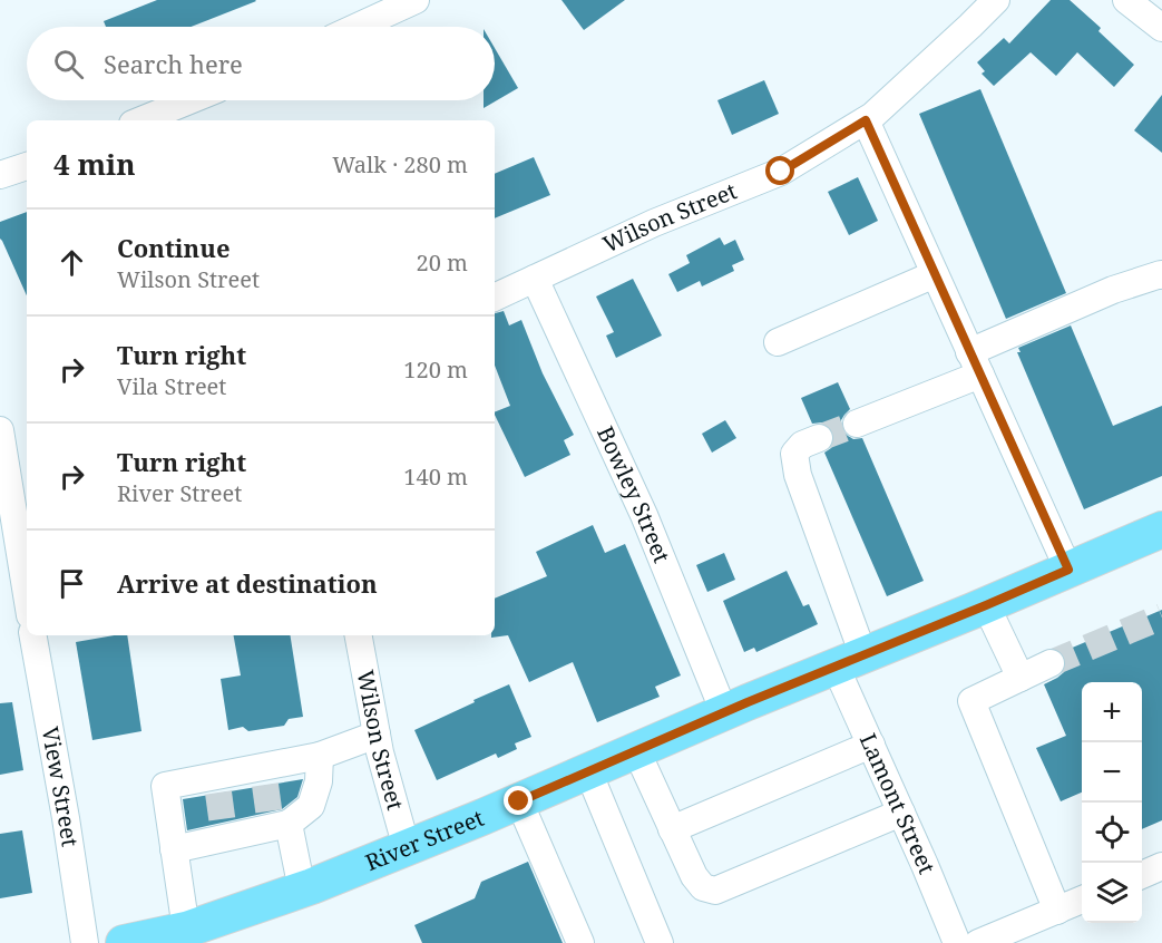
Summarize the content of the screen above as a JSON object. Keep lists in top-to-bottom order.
{
  "streets": {
    "main road": ["River Street"],
    "street": [
      "Wilson Street",
      "Bowley Street",
      "View Street",
      "Lamont Street"
    ]
  },
  "crossings": [
    ["Wilson Street", "Bowley Street"],
    ["Wilson Street", "River Street"],
    ["Bowley Street", "River Street"],
    ["Lamont Street", "River Street"]
  ],
  "page": {
    "search": "Search here",
    "heading": ["4 min", "Walk · 280 m"],
    "list": [
      ["Continue", "Wilson Street", "20 m"],
      ["Turn right", "Vila Street", "120 m"],
      ["Turn right", "River Street", "140 m"],
      "Arrive at destination"
    ],
    "map_buttons": ["+", "−"]
  }
}
